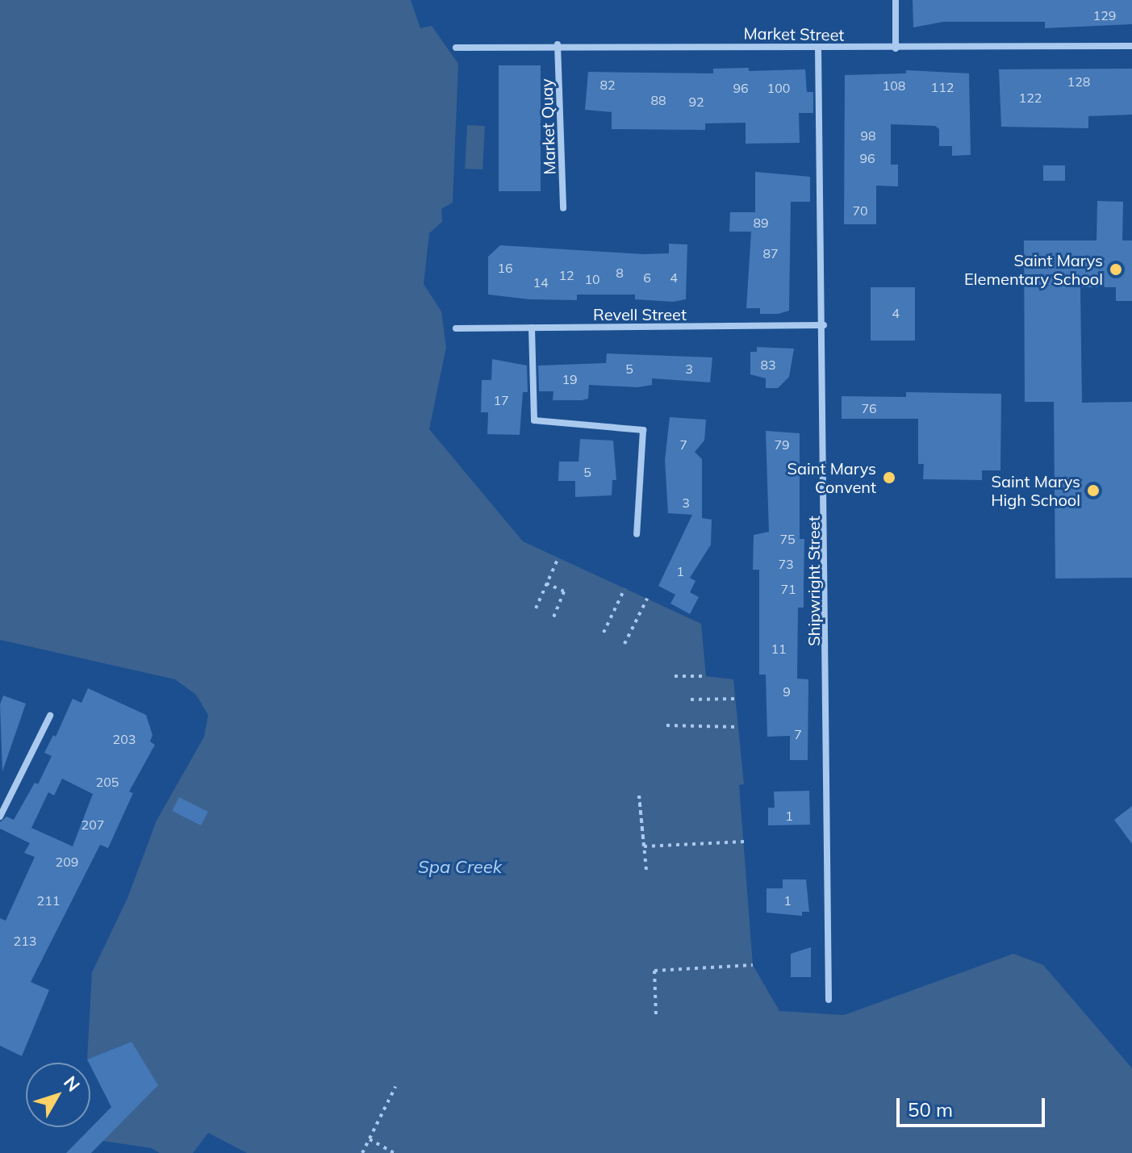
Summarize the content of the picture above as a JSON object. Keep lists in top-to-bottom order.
{
  "streets": {
    "street": [
      "Market Street",
      "Market Quay",
      "Revell Street",
      "Shipwright Street"
    ]
  },
  "crossings": [
    ["Market Street", "Market Quay"],
    ["Market Street", "Shipwright Street"],
    ["Revell Street", "Shipwright Street"]
  ],
  "water": ["Spa Creek"],
  "places": ["Saint Marys Elementary School", "Saint Marys Convent", "Saint Marys High School"],
  "house_numbers": [
    "129",
    "128",
    "82",
    "108",
    "112",
    "96",
    "100",
    "122",
    "88",
    "92",
    "98",
    "96",
    "70",
    "89",
    "87",
    "16",
    "8",
    "12",
    "6",
    "4",
    "10",
    "14",
    "4",
    "83",
    "5",
    "3",
    "19",
    "17",
    "76",
    "7",
    "79",
    "5",
    "3",
    "75",
    "73",
    "1",
    "71",
    "11",
    "9",
    "7",
    "203",
    "205",
    "1",
    "207",
    "209",
    "211",
    "1",
    "213"
  ],
  "scale_bar": "50 m",
  "north": "top right"
}
